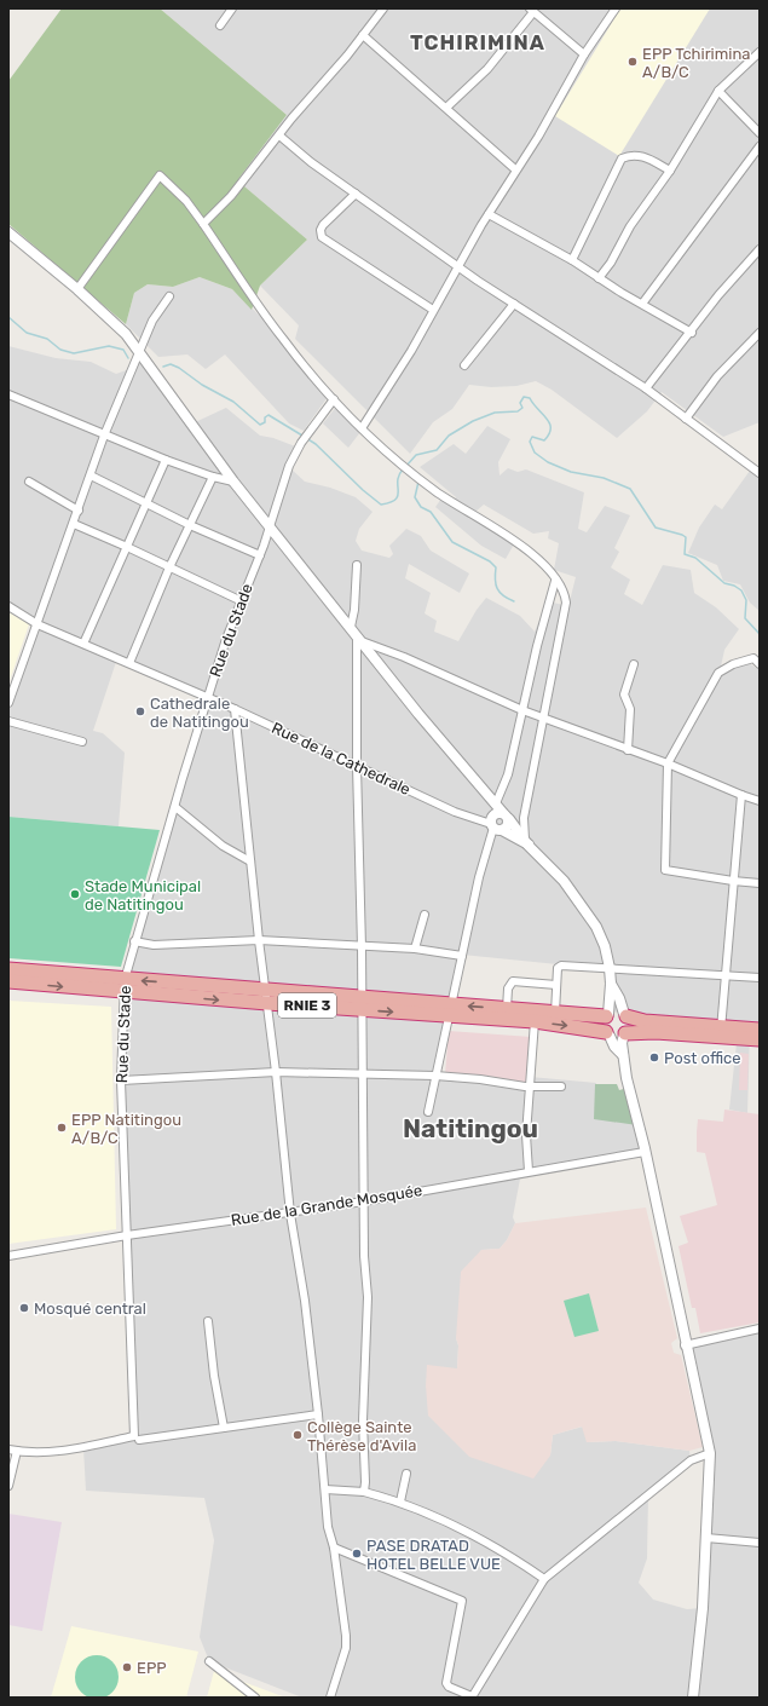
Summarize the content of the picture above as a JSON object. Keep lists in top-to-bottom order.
{
  "streets": {
    "highway": ["RNIE 3"],
    "street": ["Rue du Stade", "Rue de la Cathedrale", "Rue de la Grande Mosquée"]
  },
  "crossings": [
    ["Rue du Stade", "Rue de la Cathedrale"],
    ["Rue du Stade", "RNIE 3"],
    ["Rue du Stade", "Rue de la Grande Mosquée"]
  ],
  "districts": ["TCHIRIMINA", "Natitingou"],
  "places": [
    "EPP Tchirimina A/B/C",
    "Cathedrale de Natitingou",
    "Stade Municipal de Natitingou",
    "Post office",
    "EPP Natitingou A/B/C",
    "Mosqué central",
    "Collège Sainte Thérèse d'Avila",
    "PASE DRATAD HOTEL BELLE VUE",
    "EPP"
  ]
}
